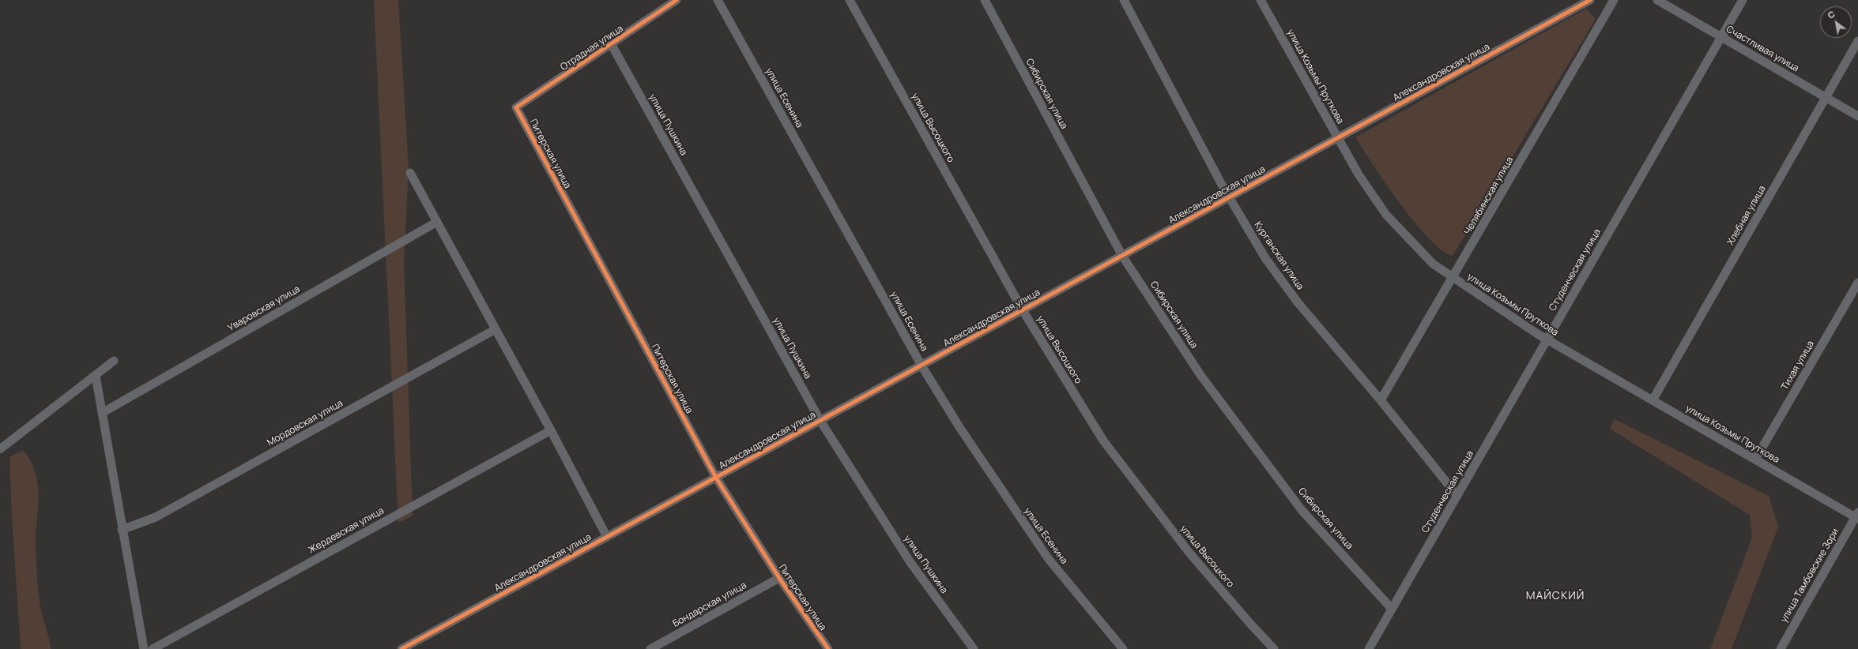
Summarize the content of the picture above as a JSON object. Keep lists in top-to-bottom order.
{
  "streets": {
    "street": [
      "Отрадная улица",
      "Счастливая улица",
      "Александровская улица",
      "улица Козьмы Пруткова",
      "Сибирская улица",
      "улица Есенина",
      "улица Пушкина",
      "улица Высоцкого",
      "Питерская улица",
      "Челябинская улица",
      "Хлебная улица",
      "Курганская улица",
      "Студенческая улица",
      "Уваровская улица",
      "Тихая улица",
      "Мордовская улица",
      "Жердевская улица",
      "улица Тамбовские Зори",
      "Бондарская улица"
    ]
  },
  "crossings": [
    ["Отрадная улица", "улица Пушкина"],
    ["Отрадная улица", "Питерская улица"],
    ["Счастливая улица", "Хлебная улица"],
    ["Счастливая улица", "Студенческая улица"],
    ["Александровская улица", "улица Козьмы Пруткова"],
    ["Александровская улица", "Сибирская улица"],
    ["Александровская улица", "улица Есенина"],
    ["Александровская улица", "улица Пушкина"],
    ["Александровская улица", "улица Высоцкого"],
    ["Александровская улица", "Питерская улица"],
    ["Александровская улица", "Курганская улица"],
    ["улица Козьмы Пруткова", "Челябинская улица"],
    ["улица Козьмы Пруткова", "Хлебная улица"],
    ["улица Козьмы Пруткова", "Студенческая улица"],
    ["улица Козьмы Пруткова", "Тихая улица"],
    ["улица Козьмы Пруткова", "улица Тамбовские Зори"],
    ["Сибирская улица", "Студенческая улица"],
    ["Питерская улица", "Бондарская улица"],
    ["Челябинская улица", "Курганская улица"],
    ["Курганская улица", "Студенческая улица"]
  ],
  "districts": ["МАЙСКИЙ"],
  "north": "top left"
}
